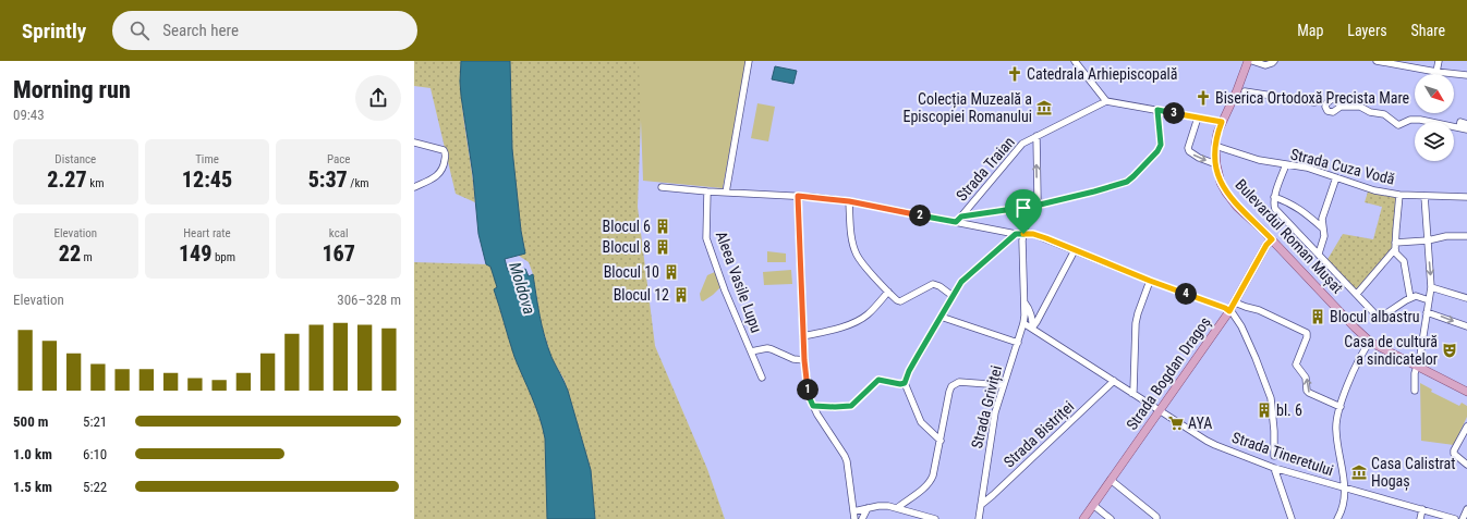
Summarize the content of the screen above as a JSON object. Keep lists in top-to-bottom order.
{
  "streets": {
    "main road": ["Bulevardul Roman Mușat", "Strada Bogdan Dragoș"],
    "street": [
      "Strada Cuza Vodă",
      "Strada Traian",
      "Aleea Vasile Lupu",
      "Strada Griviței",
      "Strada Bistriței",
      "Strada Tineretului"
    ]
  },
  "crossings": [
    ["Strada Cuza Vodă", "Bulevardul Roman Mușat"],
    ["Strada Traian", "Strada Griviței"],
    ["Bulevardul Roman Mușat", "Strada Bogdan Dragoș"],
    ["Strada Bogdan Dragoș", "Strada Tineretului"],
    ["Strada Griviței", "Strada Bistriței"],
    ["Strada Griviței", "Strada Tineretului"],
    ["Strada Bistriței", "Strada Tineretului"]
  ],
  "water": ["Moldova"],
  "places": {
    "church": ["Catedrala Arhiepiscopală", "Biserica Ortodoxă Precista Mare"],
    "museum": ["Colecția Muzeală a Episcopiei Romanului", "Casa Calistrat Hogaș"],
    "building": [
      "Blocul 6",
      "Blocul 8",
      "Blocul 10",
      "Blocul 12",
      "Blocul albastru",
      "bl. 6"
    ],
    "theatre": ["Casa de cultură a sindicatelor"],
    "supermarket": ["AYA"]
  },
  "north": "bottom right",
  "page": {
    "header": "Sprintly",
    "search": "Search here",
    "nav": ["Map", "Layers", "Share"],
    "heading": ["Morning run", "09:43"],
    "pins": [
      "3",
      "2",
      "4",
      "1"
    ],
    "stats": [
      ["Distance", "2.27 km"],
      ["Time", "12:45"],
      ["Pace", "5:37 /km"],
      ["Elevation", "22 m"],
      ["Heart rate", "149 bpm"],
      ["kcal", "167"]
    ],
    "chart": ["Elevation", "306–328 m"],
    "list": [
      {
        "name": "500 m",
        "note": "5:21"
      },
      {
        "name": "1.0 km",
        "note": "6:10"
      },
      {
        "name": "1.5 km",
        "note": "5:22"
      }
    ]
  }
}
